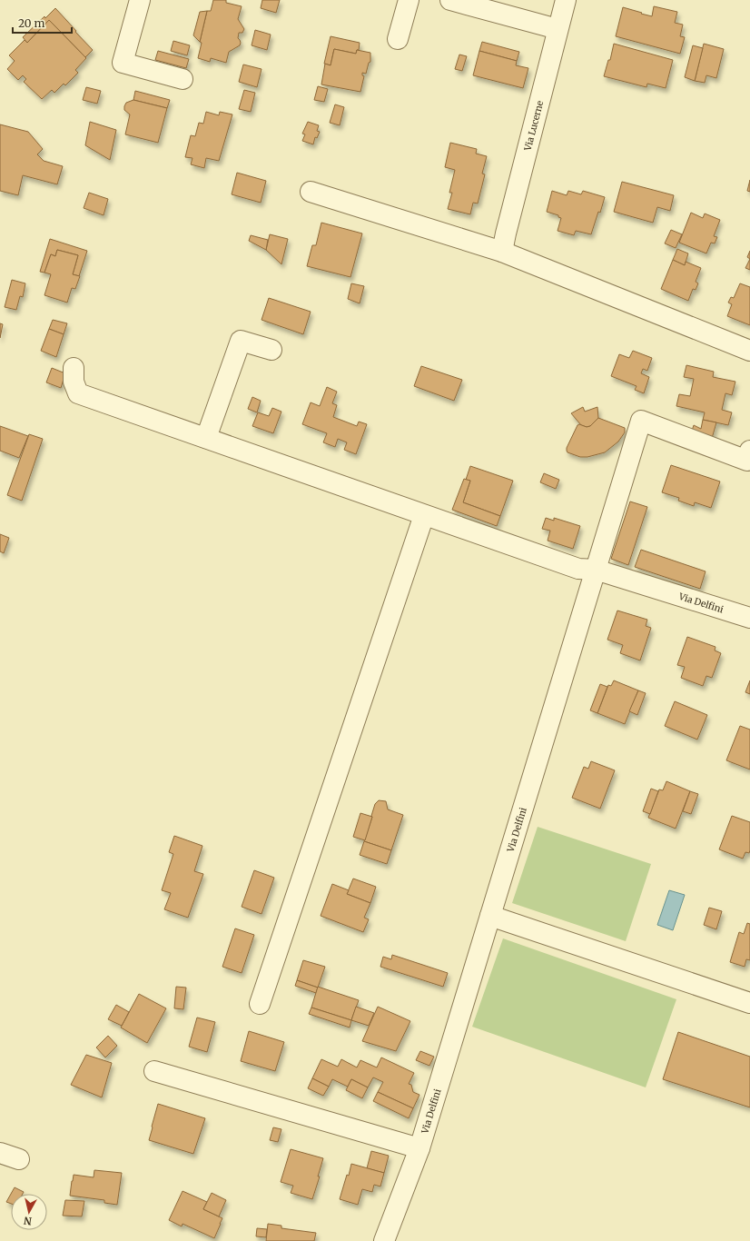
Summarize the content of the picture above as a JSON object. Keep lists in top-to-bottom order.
{
  "streets": {
    "street": ["Via Lucerne", "Via Delfini"]
  },
  "scale_bar": "20 m",
  "north": "bottom"
}
